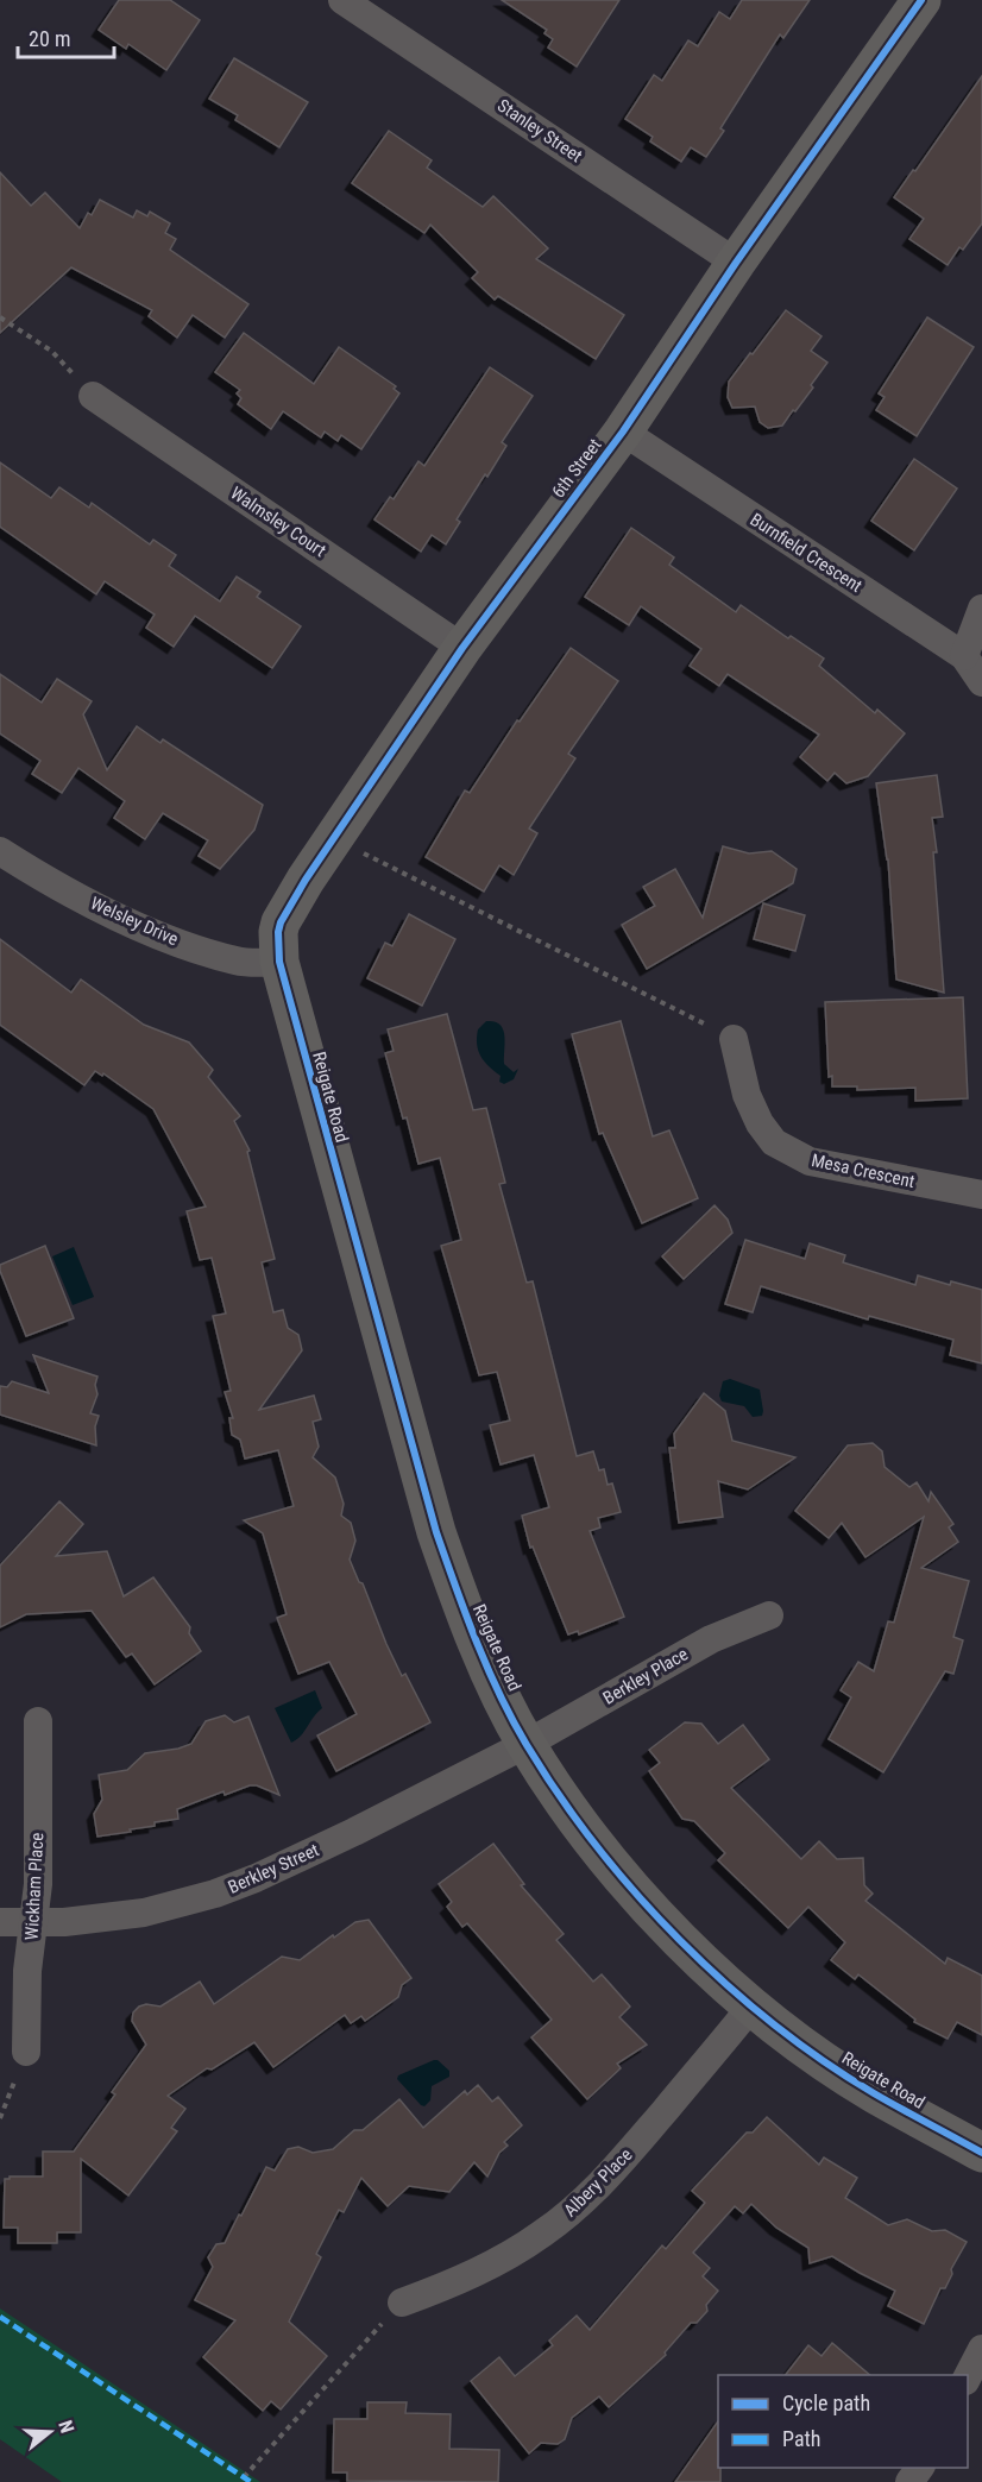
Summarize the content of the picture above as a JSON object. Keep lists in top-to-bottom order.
{
  "streets": {
    "street": [
      "Stanley Street",
      "6th Street",
      "Walmsley Court",
      "Burnfield Crescent",
      "Welsley Drive",
      "Reigate Road",
      "Mesa Crescent",
      "Berkley Place",
      "Berkley Street",
      "Wickham Place",
      "Albery Place"
    ]
  },
  "crossings": [
    ["Stanley Street", "6th Street"],
    ["6th Street", "Walmsley Court"],
    ["6th Street", "Burnfield Crescent"],
    ["6th Street", "Welsley Drive"],
    ["6th Street", "Reigate Road"],
    ["Welsley Drive", "Reigate Road"],
    ["Reigate Road", "Berkley Place"],
    ["Reigate Road", "Berkley Street"],
    ["Reigate Road", "Albery Place"],
    ["Berkley Place", "Berkley Street"],
    ["Berkley Street", "Wickham Place"]
  ],
  "legend": ["Cycle path", "Path"],
  "scale_bar": "20 m",
  "north": "right"
}
